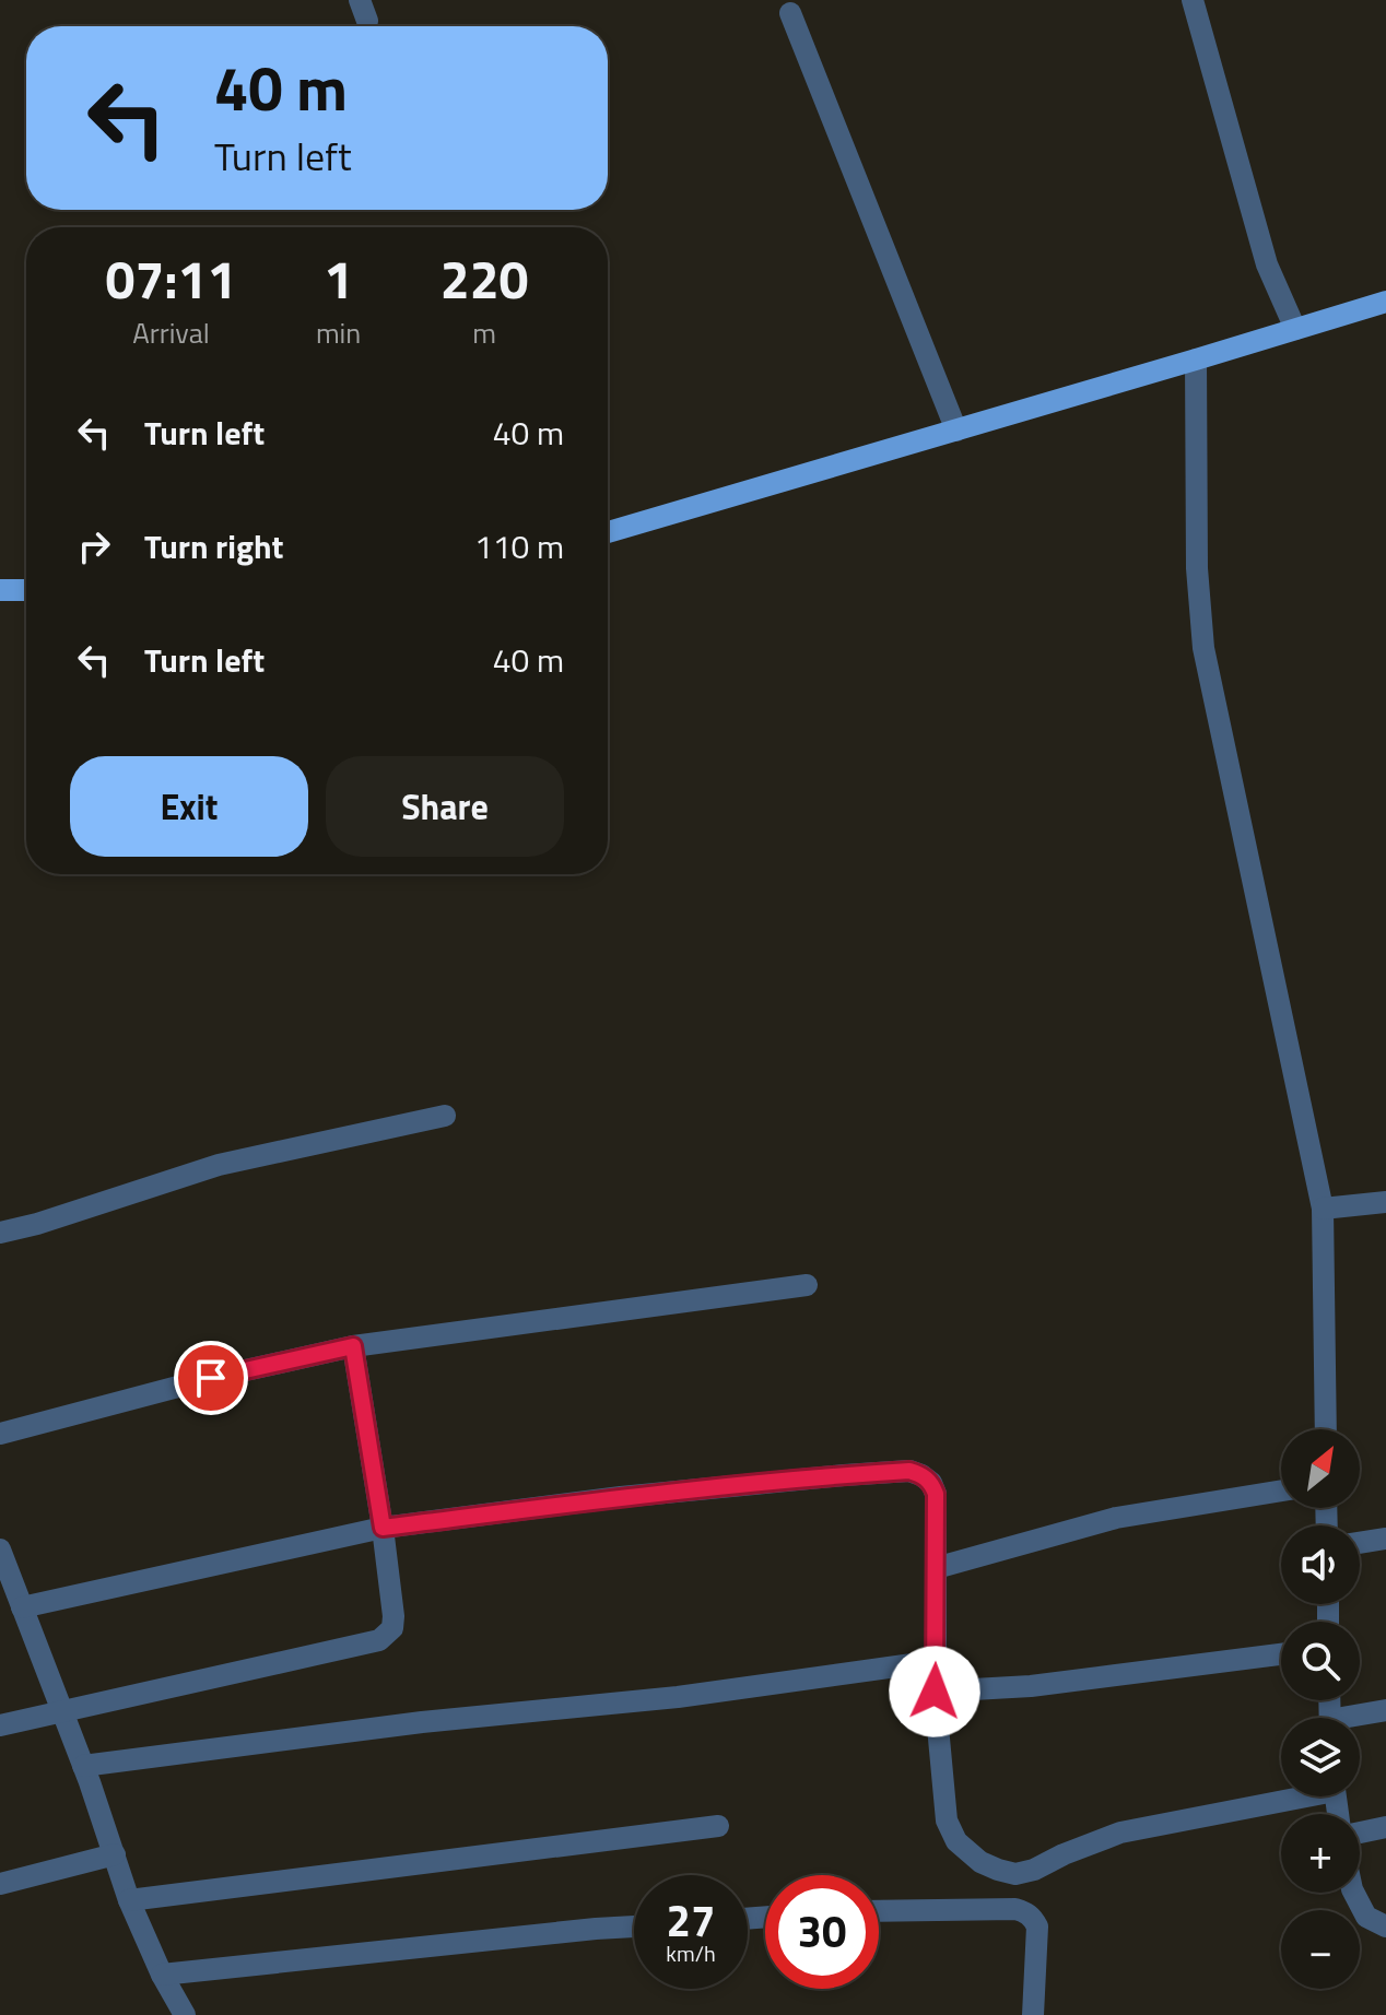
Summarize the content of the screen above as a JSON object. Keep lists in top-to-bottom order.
{
  "north": "top right",
  "page": {
    "turn": ["40 m", "Turn left"],
    "eta": [
      "07:11",
      "Arrival",
      "1",
      "min",
      "220",
      "m"
    ],
    "list": [
      {
        "name": "Turn left",
        "value": "40 m"
      },
      {
        "name": "Turn right",
        "value": "110 m"
      },
      {
        "name": "Turn left",
        "value": "40 m"
      }
    ],
    "buttons": ["Exit", "Share"],
    "map_buttons": ["+", "−"],
    "speed": "27 km/h",
    "limit": "30"
  }
}
